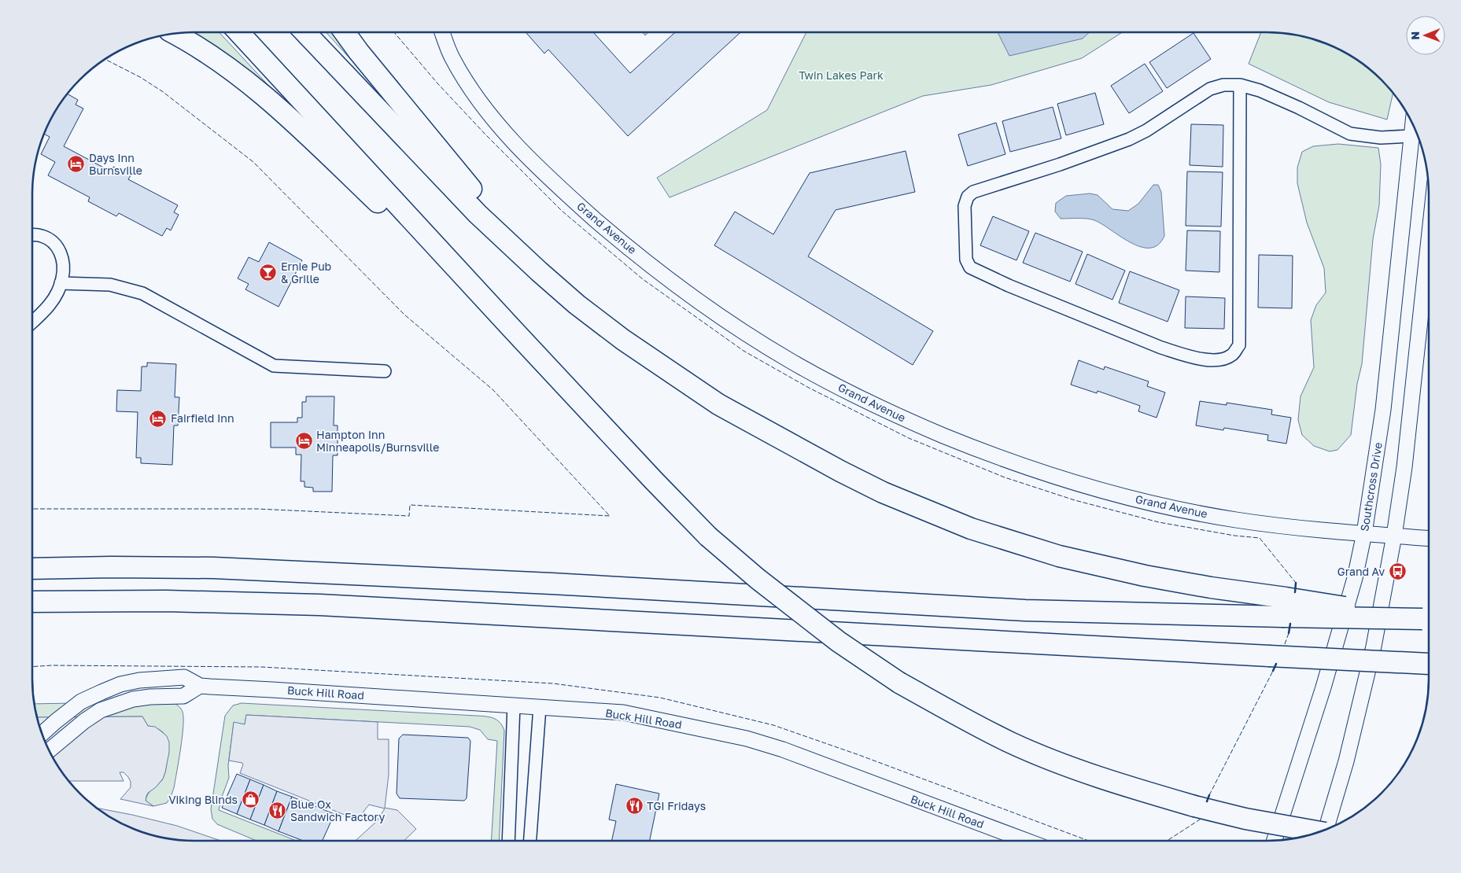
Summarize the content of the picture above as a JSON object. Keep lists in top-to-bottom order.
{
  "streets": {
    "street": ["Grand Avenue", "Southcross Drive", "Buck Hill Road"]
  },
  "crossings": [
    ["Grand Avenue", "Southcross Drive"]
  ],
  "parks": ["Twin Lakes Park"],
  "places": {
    "hotel": ["Days Inn Burnsville", "Fairfield Inn", "Hampton Inn Minneapolis/Burnsville"],
    "bar": ["Ernie Pub & Grille"],
    "bus stop": ["Grand Av"],
    "shop": ["Viking Blinds"],
    "restaurant": ["TGI Fridays", "Blue Ox Sandwich Factory"]
  },
  "north": "left"
}
